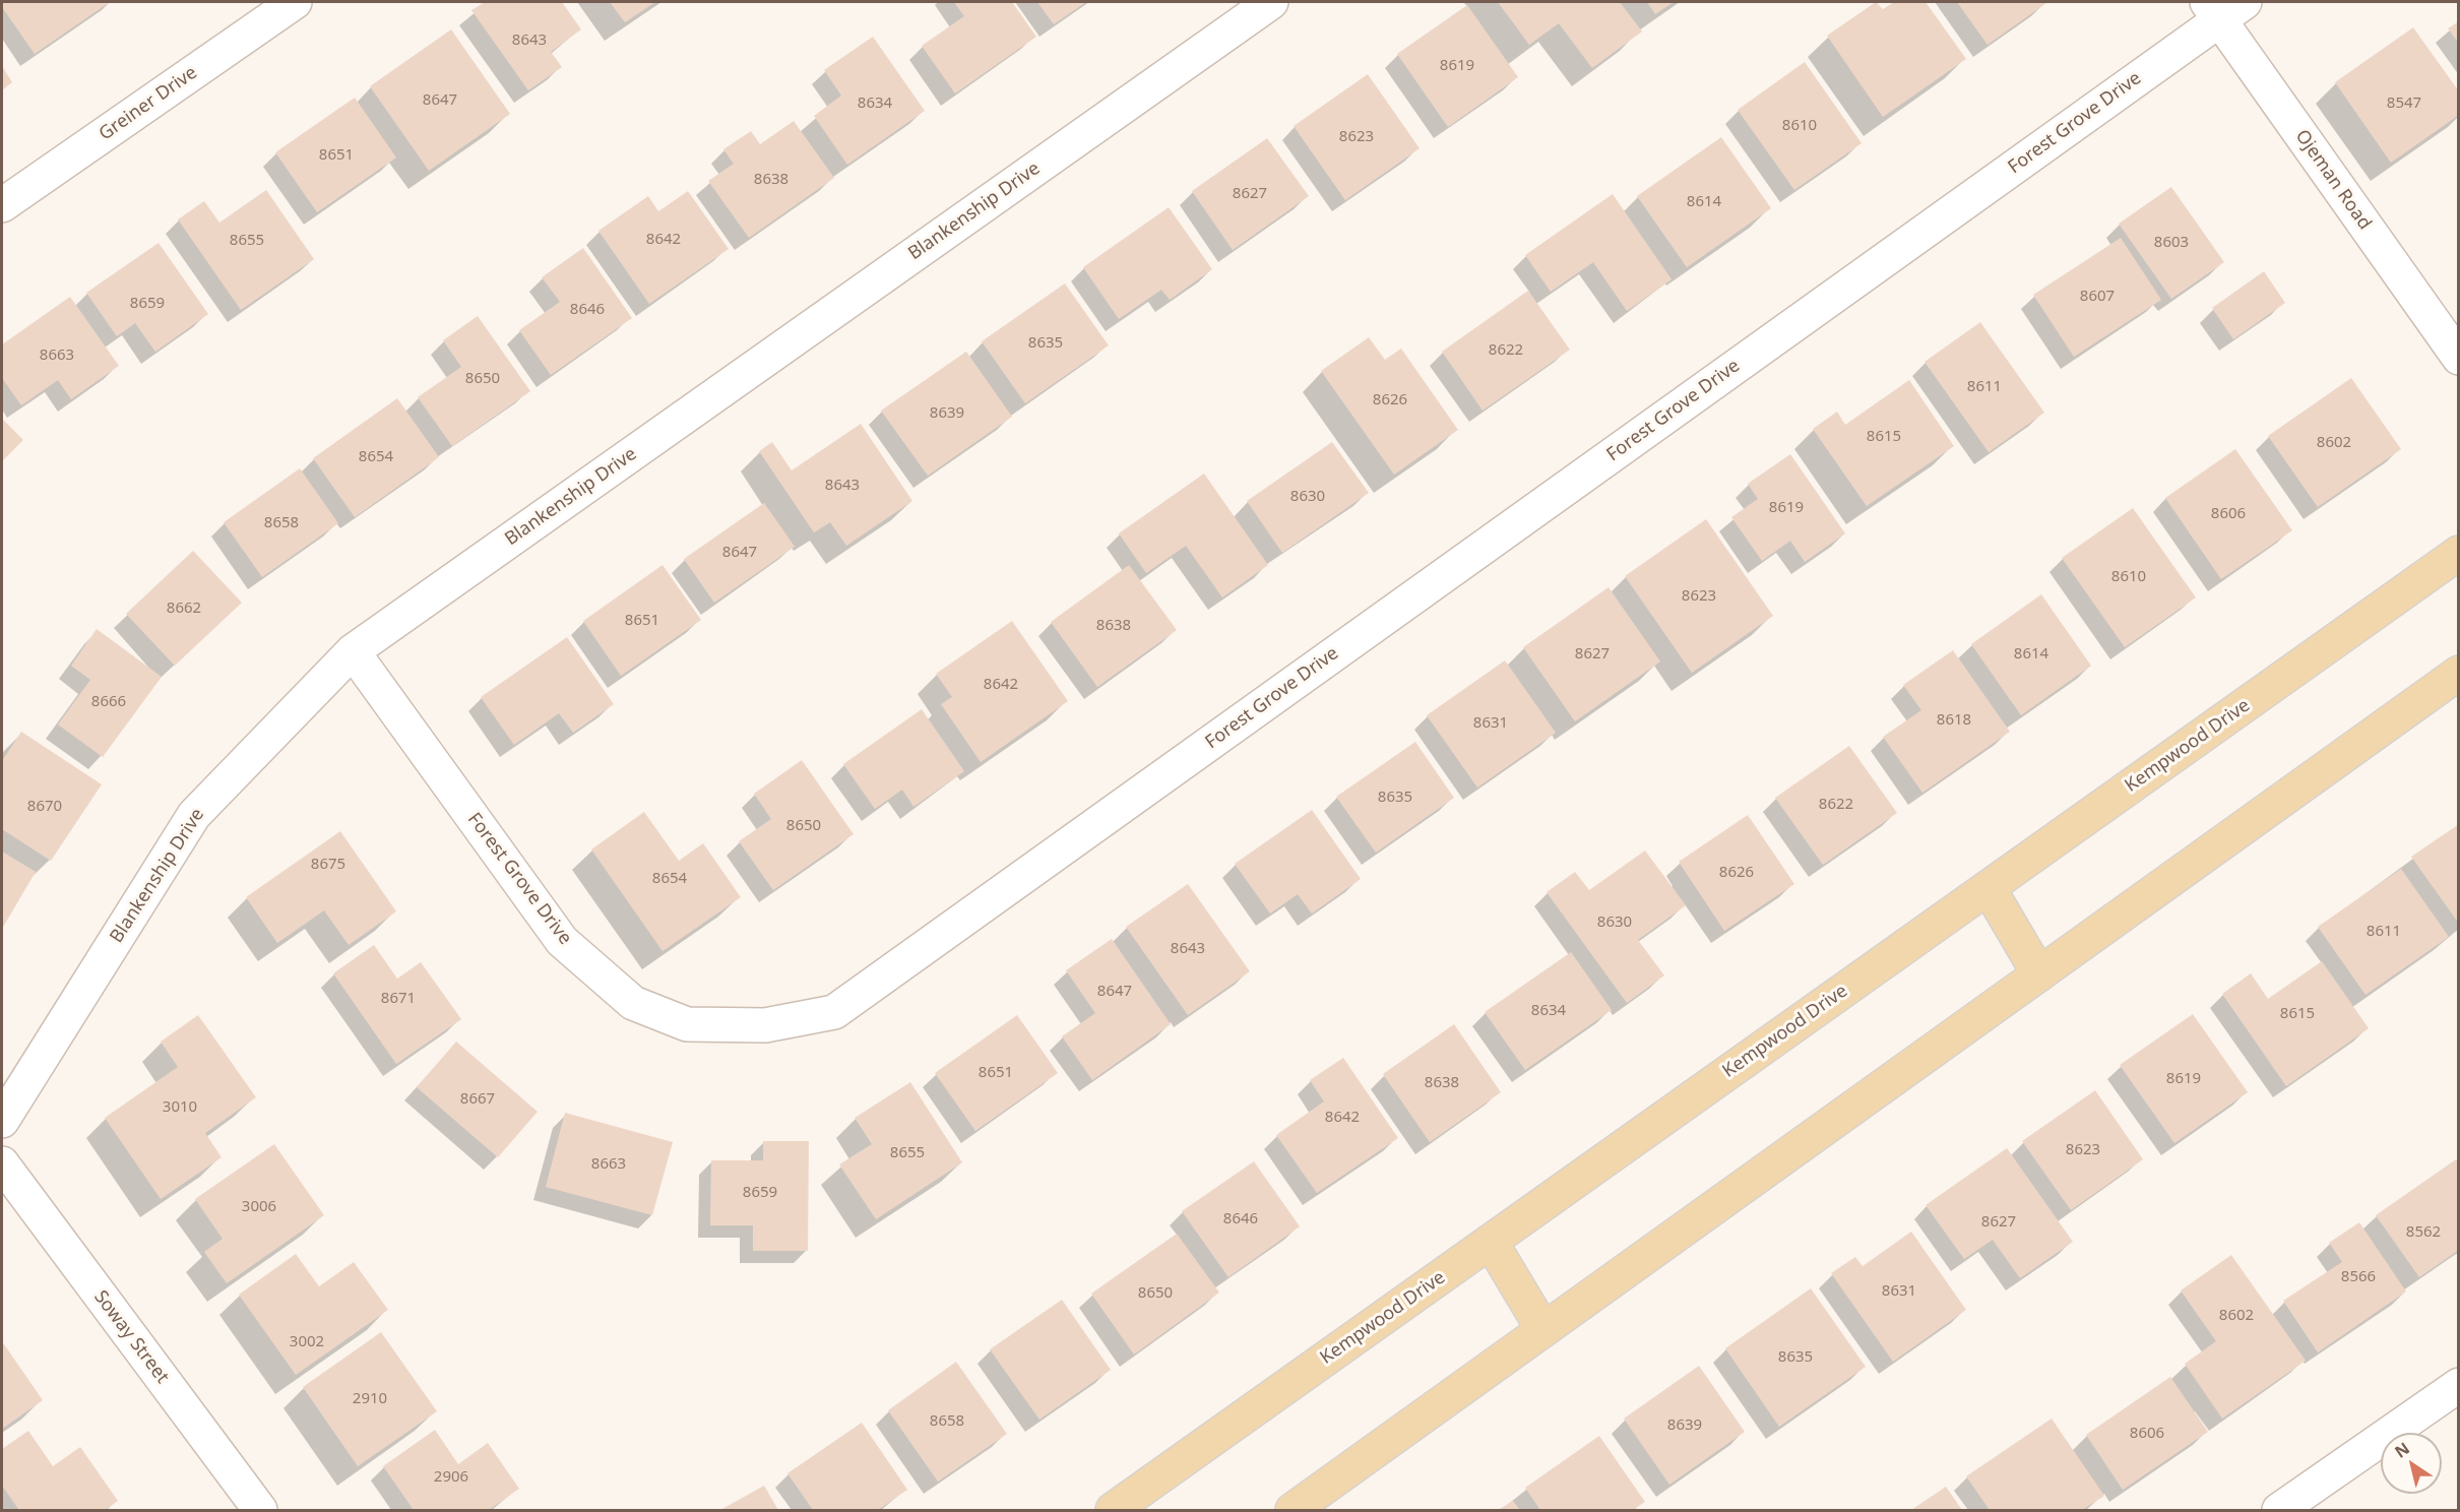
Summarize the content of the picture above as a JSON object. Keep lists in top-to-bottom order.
{
  "streets": {
    "main road": ["Kempwood Drive"],
    "street": [
      "Greiner Drive",
      "Forest Grove Drive",
      "Ojeman Road",
      "Blankenship Drive",
      "Soway Street"
    ]
  },
  "crossings": [
    ["Forest Grove Drive", "Ojeman Road"],
    ["Forest Grove Drive", "Blankenship Drive"]
  ],
  "house_numbers": [
    "8643",
    "8619",
    "8647",
    "8634",
    "8547",
    "8610",
    "8623",
    "8651",
    "8638",
    "8627",
    "8614",
    "8642",
    "8655",
    "8603",
    "8607",
    "8659",
    "8646",
    "8635",
    "8622",
    "8663",
    "8650",
    "8611",
    "8626",
    "8639",
    "8615",
    "8602",
    "8654",
    "8643",
    "8630",
    "8619",
    "8606",
    "8658",
    "8647",
    "8610",
    "8623",
    "8662",
    "8651",
    "8638",
    "8627",
    "8614",
    "8642",
    "8666",
    "8618",
    "8631",
    "8635",
    "8622",
    "8670",
    "8650",
    "8675",
    "8626",
    "8654",
    "8630",
    "8611",
    "8643",
    "8647",
    "8671",
    "8634",
    "8615",
    "8651",
    "8619",
    "8638",
    "8667",
    "3010",
    "8642",
    "8623",
    "8655",
    "8663",
    "8659",
    "3006",
    "8646",
    "8627",
    "8562",
    "8566",
    "8631",
    "8650",
    "8602",
    "3002",
    "8635",
    "2910",
    "8658",
    "8639",
    "8606",
    "2906"
  ],
  "north": "top left"
}
